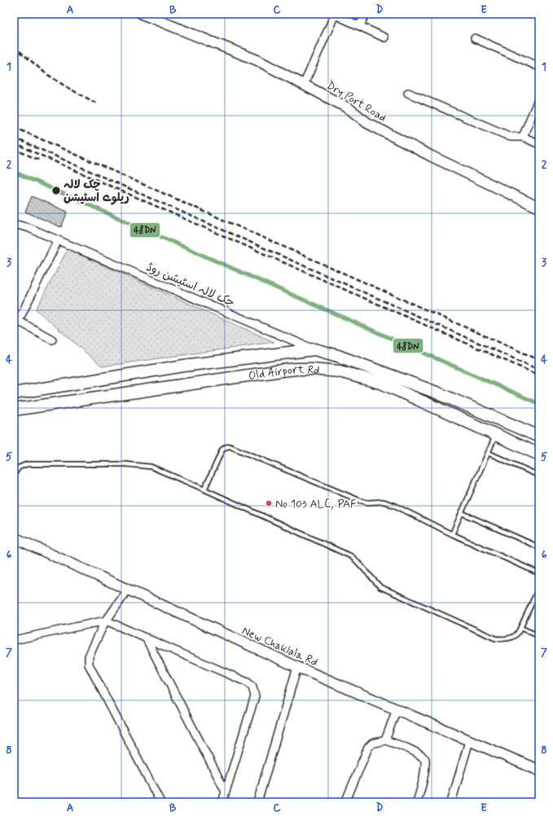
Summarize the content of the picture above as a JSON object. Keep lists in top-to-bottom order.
{
  "streets": {
    "main road": ["Old Airport Rd"],
    "street": ["Dry Port Road", "چک لالہ اسٹیشن روڈ", "New Chaklala Rd"]
  },
  "crossings": [
    ["چک لالہ اسٹیشن روڈ", "Old Airport Rd"]
  ],
  "places": ["چک لالہ ریلوے اسٹیشن", "No 103 ALC, PAF"],
  "lines": ["transit line 48DN"],
  "grid": {
    "columns": [
      "A",
      "B",
      "C",
      "D",
      "E"
    ],
    "rows": [
      "1",
      "2",
      "3",
      "4",
      "5",
      "6",
      "7",
      "8"
    ]
  }
}
